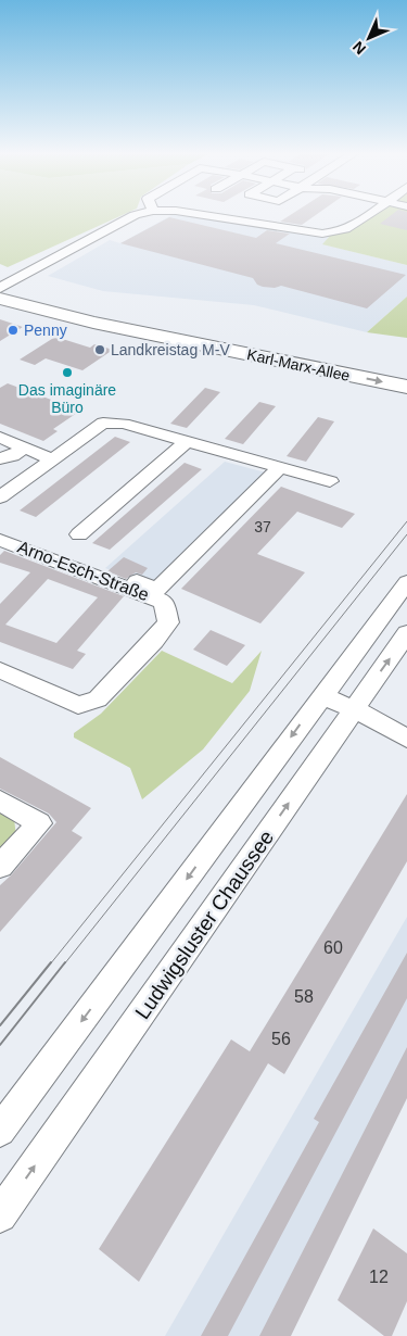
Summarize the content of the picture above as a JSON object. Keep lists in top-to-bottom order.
{
  "streets": {
    "main road": ["Karl-Marx-Allee"],
    "street": ["Arno-Esch-Straße", "Ludwigsluster Chaussee"]
  },
  "places": ["Penny", "Landkreistag M-V", "Das imaginäre Büro"],
  "house_numbers": [
    "37",
    "60",
    "58",
    "56",
    "12"
  ],
  "north": "bottom left"
}
